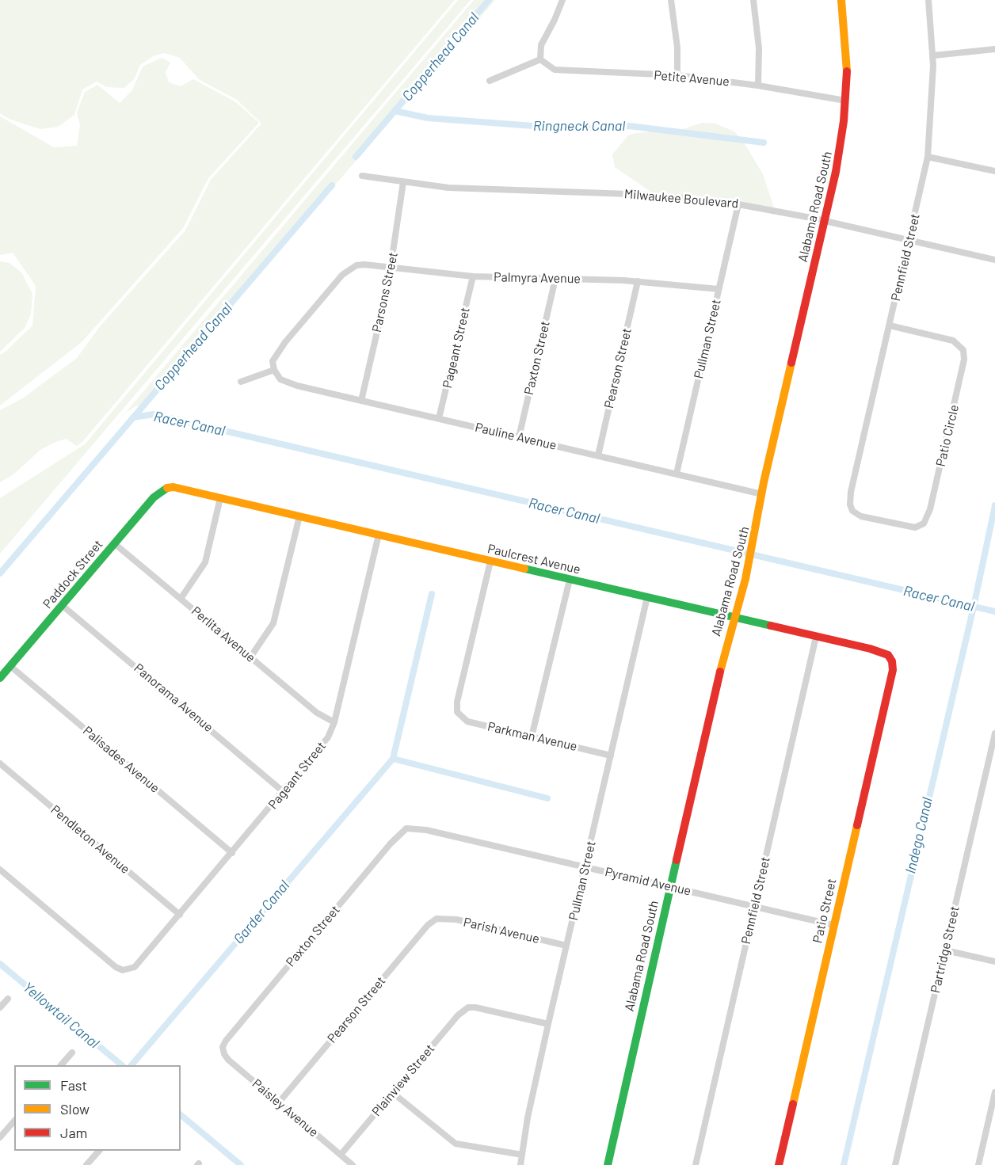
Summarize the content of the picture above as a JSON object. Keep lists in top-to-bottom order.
{
  "streets": {
    "street": [
      "Petite Avenue",
      "Milwaukee Boulevard",
      "Alabama Road South",
      "Pennfield Street",
      "Palmyra Avenue",
      "Parsons Street",
      "Pullman Street",
      "Pageant Street",
      "Paxton Street",
      "Pearson Street",
      "Patio Circle",
      "Pauline Avenue",
      "Paulcrest Avenue",
      "Paddock Street",
      "Perlita Avenue",
      "Panorama Avenue",
      "Parkman Avenue",
      "Palisades Avenue",
      "Pendleton Avenue",
      "Pyramid Avenue",
      "Patio Street",
      "Parish Avenue",
      "Partridge Street",
      "Plainview Street",
      "Paisley Avenue"
    ]
  },
  "crossings": [
    ["Petite Avenue", "Alabama Road South"],
    ["Milwaukee Boulevard", "Alabama Road South"],
    ["Milwaukee Boulevard", "Pennfield Street"],
    ["Milwaukee Boulevard", "Parsons Street"],
    ["Milwaukee Boulevard", "Pullman Street"],
    ["Alabama Road South", "Pauline Avenue"],
    ["Alabama Road South", "Paulcrest Avenue"],
    ["Alabama Road South", "Pyramid Avenue"],
    ["Pennfield Street", "Patio Circle"],
    ["Pennfield Street", "Paulcrest Avenue"],
    ["Pennfield Street", "Pyramid Avenue"],
    ["Palmyra Avenue", "Parsons Street"],
    ["Palmyra Avenue", "Pullman Street"],
    ["Palmyra Avenue", "Pageant Street"],
    ["Palmyra Avenue", "Paxton Street"],
    ["Palmyra Avenue", "Pearson Street"],
    ["Palmyra Avenue", "Pauline Avenue"],
    ["Parsons Street", "Pauline Avenue"],
    ["Pullman Street", "Pauline Avenue"],
    ["Pullman Street", "Paulcrest Avenue"],
    ["Pullman Street", "Parkman Avenue"],
    ["Pullman Street", "Pyramid Avenue"],
    ["Pullman Street", "Parish Avenue"],
    ["Pullman Street", "Plainview Street"],
    ["Pageant Street", "Pauline Avenue"],
    ["Pageant Street", "Paulcrest Avenue"],
    ["Pageant Street", "Perlita Avenue"],
    ["Pageant Street", "Panorama Avenue"],
    ["Pageant Street", "Palisades Avenue"],
    ["Pageant Street", "Pendleton Avenue"],
    ["Paxton Street", "Pauline Avenue"],
    ["Paxton Street", "Pyramid Avenue"],
    ["Paxton Street", "Paisley Avenue"],
    ["Pearson Street", "Pauline Avenue"],
    ["Pearson Street", "Parish Avenue"],
    ["Pearson Street", "Paisley Avenue"],
    ["Paulcrest Avenue", "Paddock Street"],
    ["Paulcrest Avenue", "Parkman Avenue"],
    ["Paulcrest Avenue", "Patio Street"],
    ["Paddock Street", "Perlita Avenue"],
    ["Paddock Street", "Panorama Avenue"],
    ["Paddock Street", "Palisades Avenue"],
    ["Pyramid Avenue", "Patio Street"],
    ["Plainview Street", "Paisley Avenue"]
  ],
  "water": [
    "Copperhead Canal",
    "Ringneck Canal",
    "Racer Canal",
    "Indego Canal",
    "Garder Canal",
    "Yellowtail Canal"
  ],
  "legend": ["Fast", "Slow", "Jam"]
}
